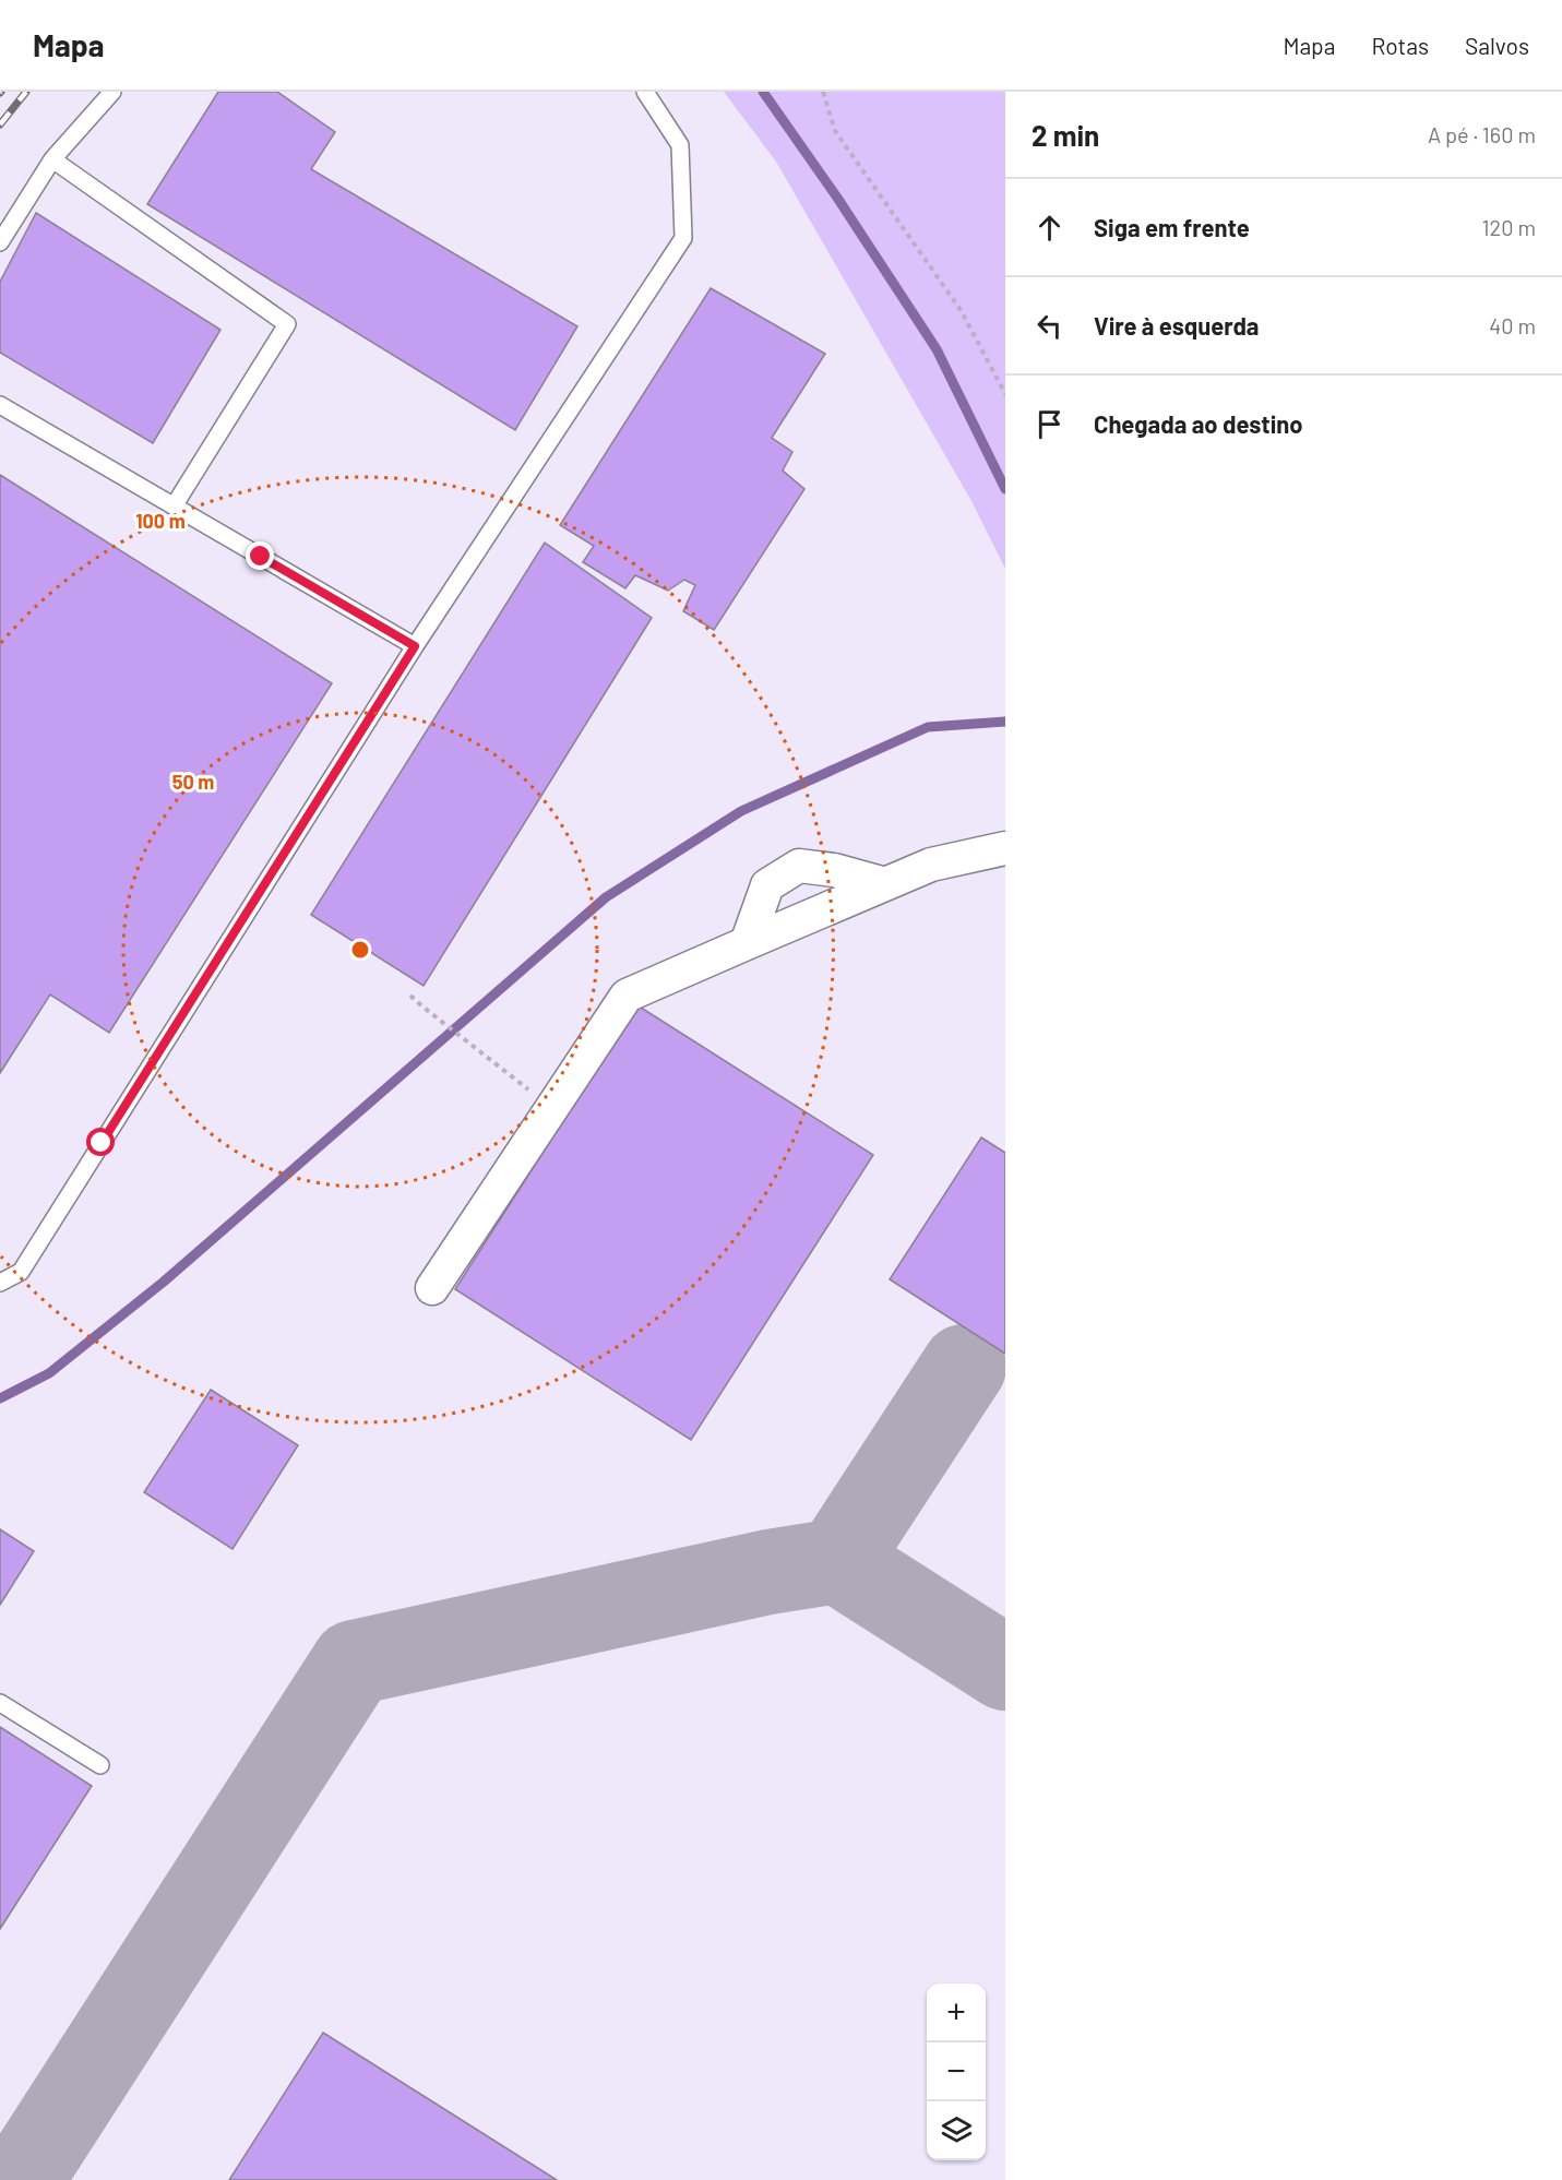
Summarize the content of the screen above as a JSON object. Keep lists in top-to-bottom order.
{
  "page": {
    "header": "Mapa",
    "nav": ["Mapa", "Rotas", "Salvos"],
    "heading": ["2 min", "A pé · 160 m"],
    "list": [
      ["Siga em frente", "120 m"],
      ["Vire à esquerda", "40 m"],
      "Chegada ao destino"
    ],
    "map_buttons": ["+", "−"]
  },
  "rings": ["100 m", "50 m"]
}
